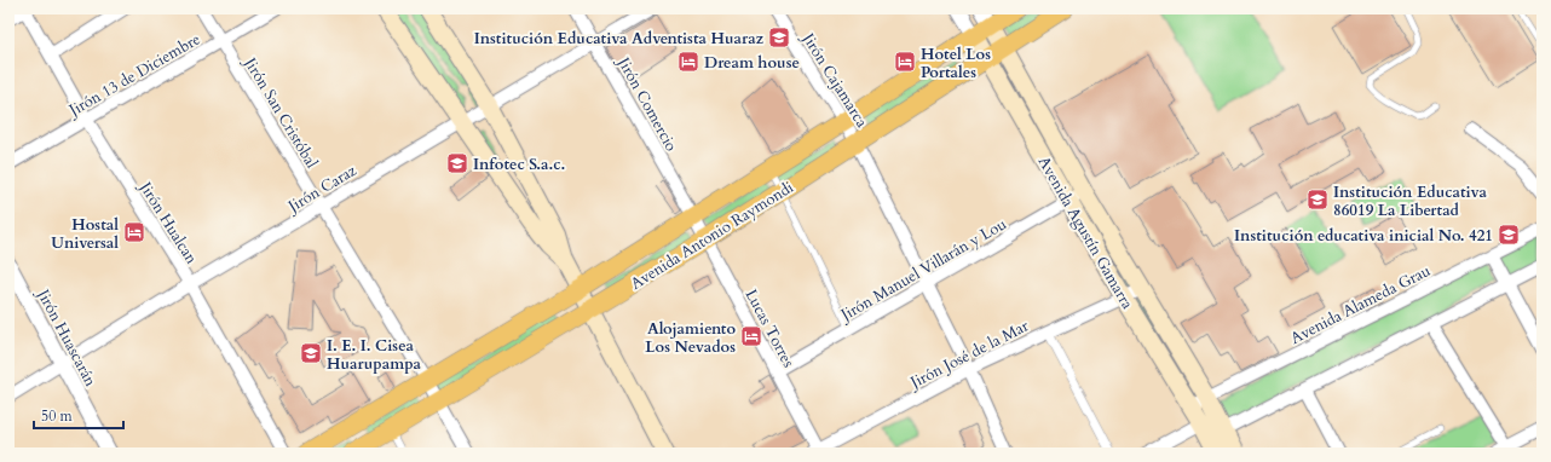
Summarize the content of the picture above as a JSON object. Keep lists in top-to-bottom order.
{
  "streets": {
    "main road": ["Avenida Agustín Gamarra", "Avenida Antonio Raymondi"],
    "street": [
      "Jirón 13 de Diciembre",
      "Jirón Cajamarca",
      "Jirón Comercio",
      "Jirón San Cristóbal",
      "Jirón Caraz",
      "Jirón Hualcan",
      "Jirón Manuel Villarán y Lou",
      "Avenida Alameda Grau",
      "Lucas Torres",
      "Jirón Huascarán",
      "Jirón José de la Mar"
    ]
  },
  "crossings": [
    ["Jirón 13 de Diciembre", "Jirón San Cristóbal"],
    ["Jirón 13 de Diciembre", "Jirón Hualcan"],
    ["Jirón Cajamarca", "Avenida Antonio Raymondi"],
    ["Jirón Cajamarca", "Jirón Manuel Villarán y Lou"],
    ["Jirón Cajamarca", "Jirón José de la Mar"],
    ["Jirón Comercio", "Jirón Caraz"],
    ["Jirón Comercio", "Avenida Antonio Raymondi"],
    ["Jirón Comercio", "Lucas Torres"],
    ["Jirón San Cristóbal", "Jirón Caraz"],
    ["Jirón San Cristóbal", "Avenida Antonio Raymondi"],
    ["Jirón Caraz", "Jirón Hualcan"],
    ["Jirón Caraz", "Jirón Huascarán"],
    ["Avenida Agustín Gamarra", "Avenida Antonio Raymondi"],
    ["Avenida Agustín Gamarra", "Jirón Manuel Villarán y Lou"],
    ["Avenida Agustín Gamarra", "Avenida Alameda Grau"],
    ["Avenida Agustín Gamarra", "Jirón José de la Mar"],
    ["Avenida Antonio Raymondi", "Lucas Torres"],
    ["Jirón Manuel Villarán y Lou", "Lucas Torres"],
    ["Lucas Torres", "Jirón José de la Mar"]
  ],
  "places": {
    "school or university": [
      "Institución Educativa Adventista Huaraz",
      "Infotec S.a.c.",
      "Institución Educativa 86019 La Libertad",
      "Institución educativa inicial No. 421",
      "I. E. I. Cisea Huarupampa"
    ],
    "hotel": [
      "Dream house",
      "Hotel Los Portales",
      "Hostal Universal",
      "Alojamiento Los Nevados"
    ]
  },
  "scale_bar": "50 m"
}
